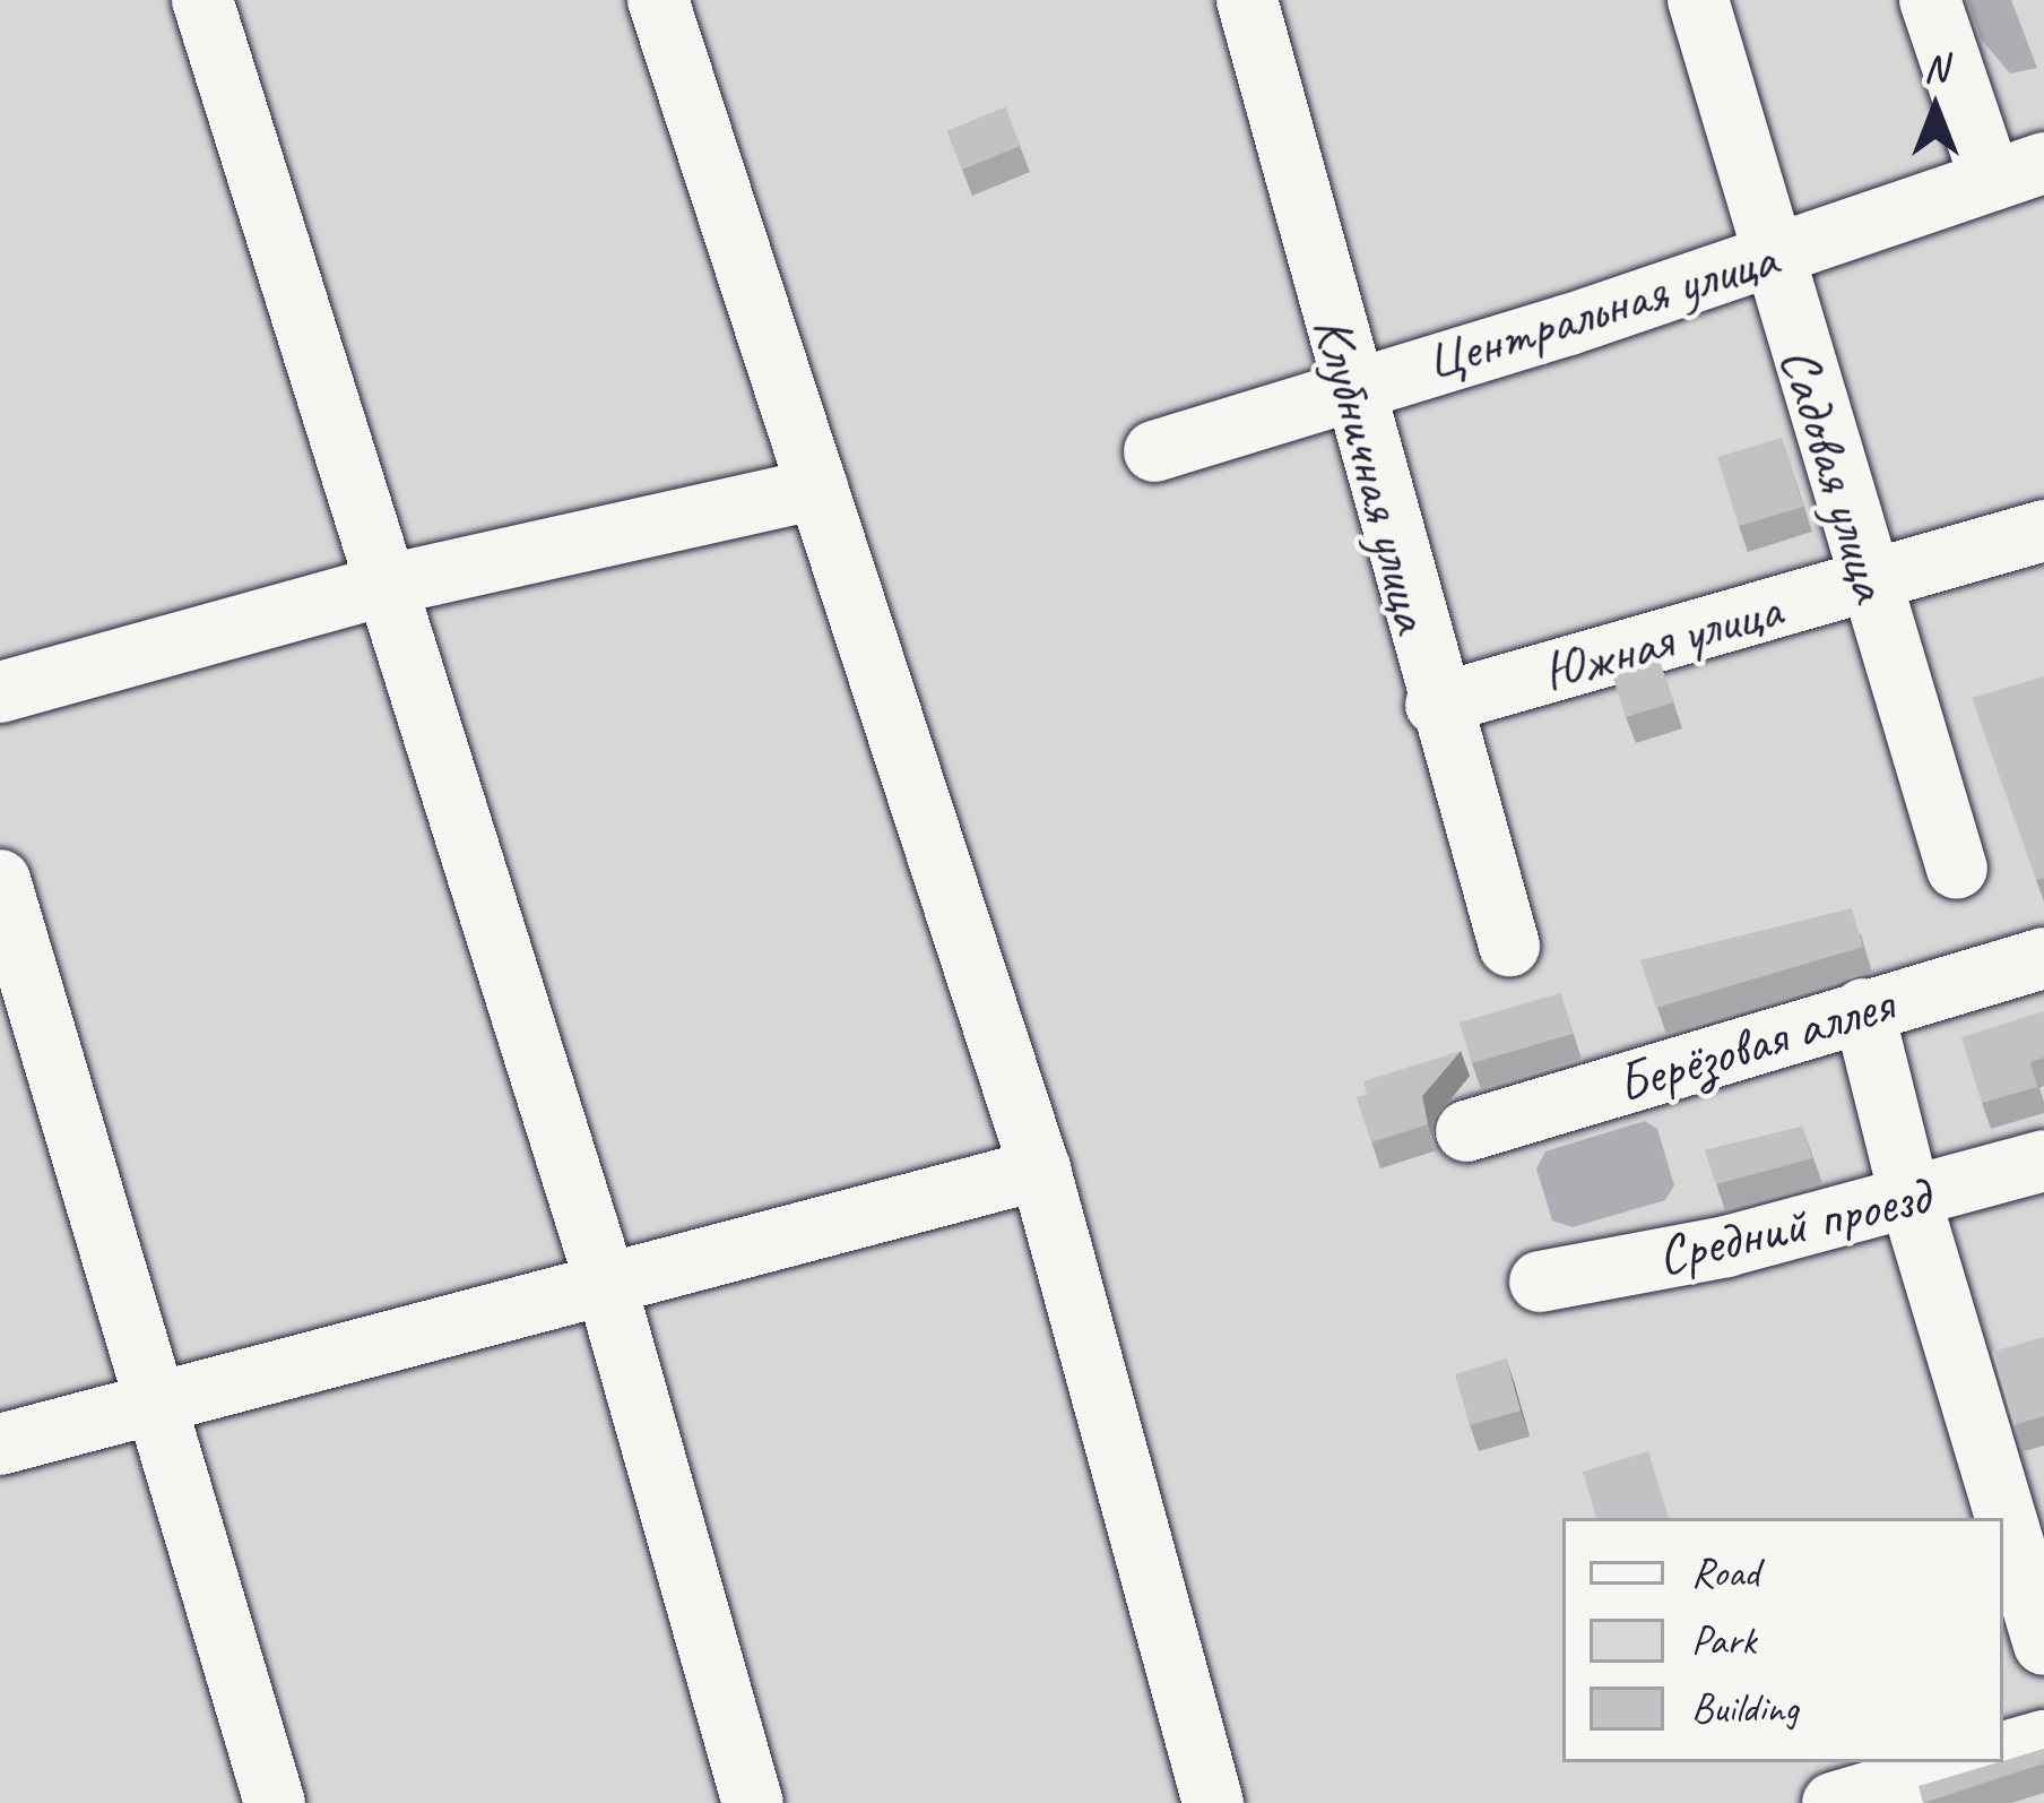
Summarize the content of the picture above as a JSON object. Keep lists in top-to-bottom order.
{
  "streets": {
    "lane": [
      "Центральная улица",
      "Клубничная улица",
      "Садовая улица",
      "Южная улица",
      "Берёзовая аллея",
      "Средний проезд"
    ]
  },
  "crossings": [
    ["Центральная улица", "Клубничная улица"],
    ["Центральная улица", "Садовая улица"],
    ["Клубничная улица", "Южная улица"],
    ["Садовая улица", "Южная улица"]
  ],
  "legend": ["Road", "Park", "Building"],
  "north": "top"
}
